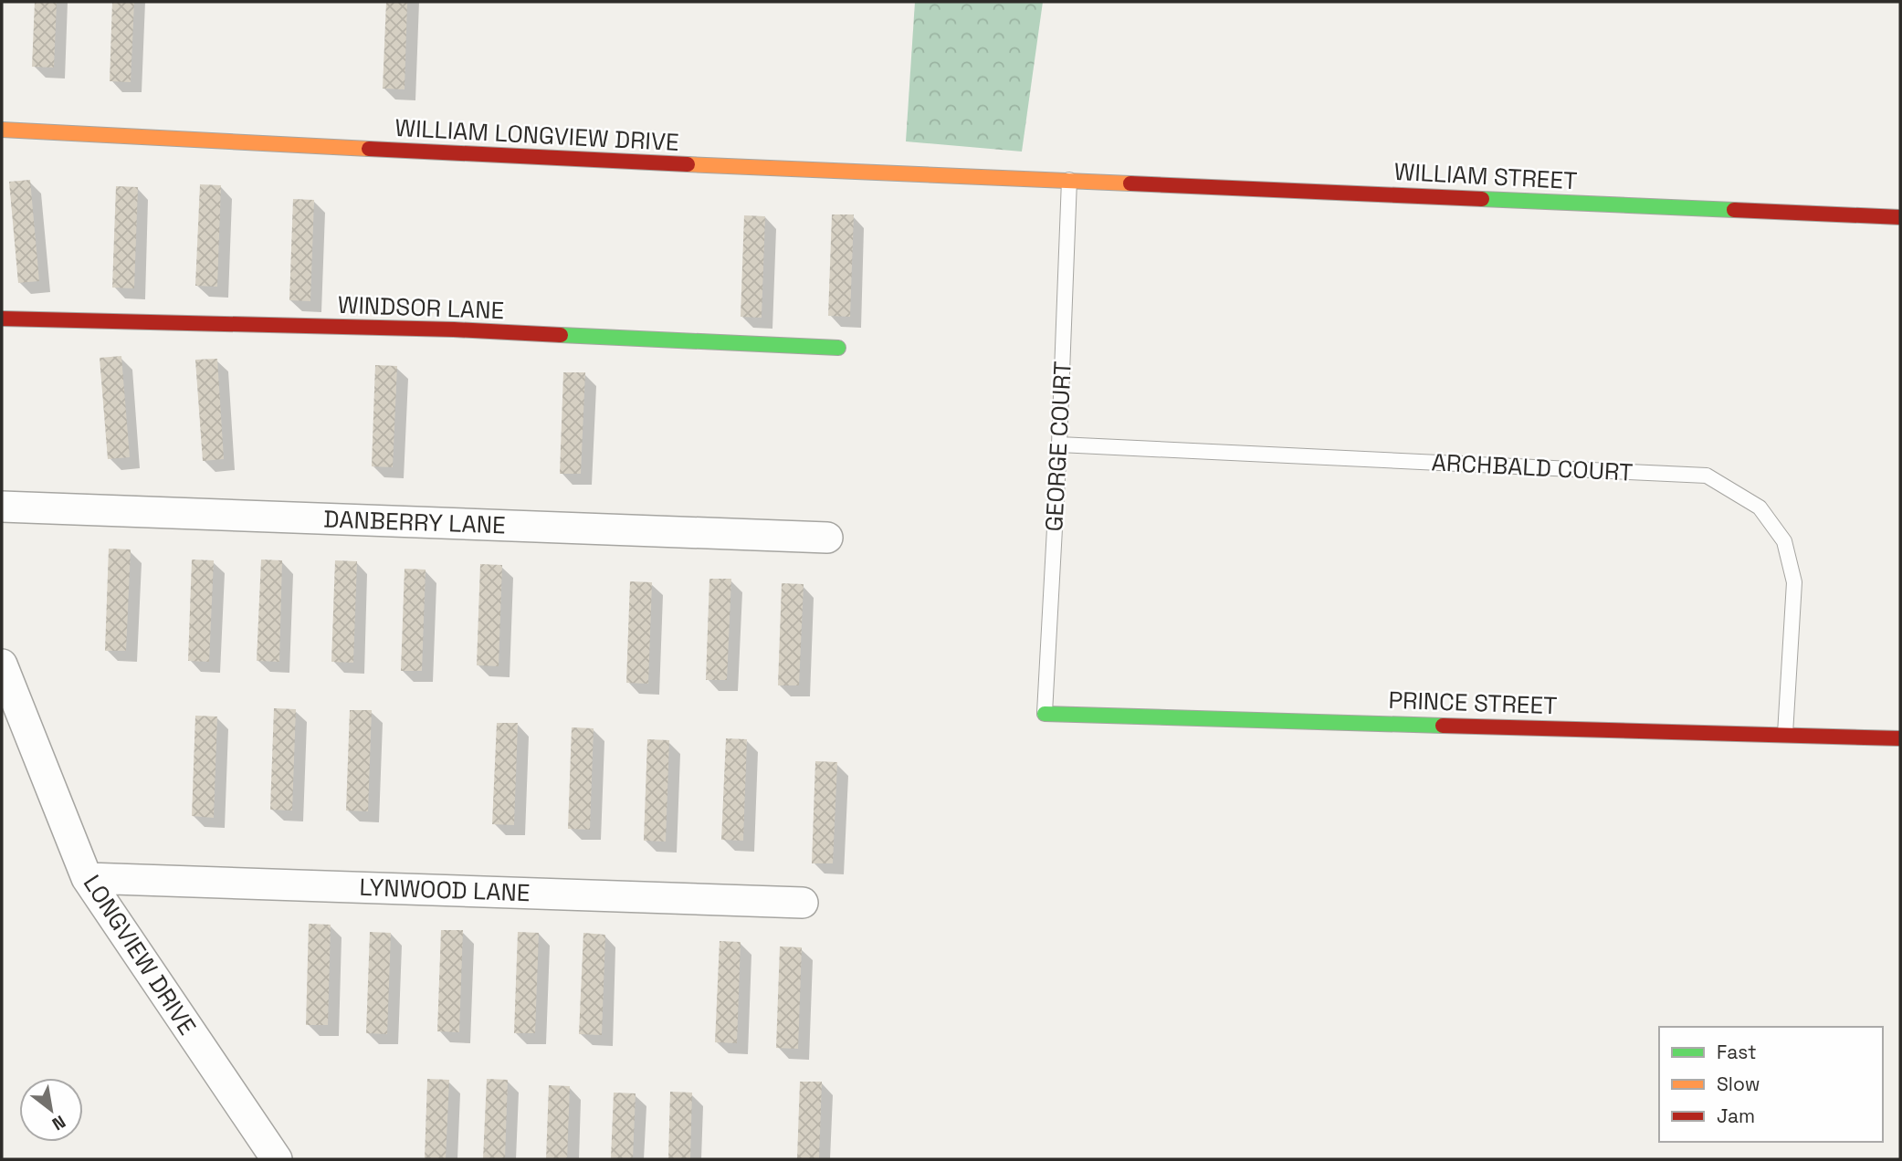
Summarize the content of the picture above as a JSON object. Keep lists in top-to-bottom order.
{
  "streets": {
    "street": [
      "WILLIAM LONGVIEW DRIVE",
      "WILLIAM STREET",
      "WINDSOR LANE",
      "DANBERRY LANE",
      "PRINCE STREET",
      "LYNWOOD LANE",
      "LONGVIEW DRIVE"
    ],
    "lane": ["GEORGE COURT", "ARCHBALD COURT"]
  },
  "crossings": [
    ["WILLIAM LONGVIEW DRIVE", "WILLIAM STREET"],
    ["WILLIAM LONGVIEW DRIVE", "GEORGE COURT"],
    ["WILLIAM STREET", "GEORGE COURT"],
    ["GEORGE COURT", "ARCHBALD COURT"],
    ["GEORGE COURT", "PRINCE STREET"],
    ["ARCHBALD COURT", "PRINCE STREET"],
    ["LYNWOOD LANE", "LONGVIEW DRIVE"]
  ],
  "legend": ["Fast", "Slow", "Jam"],
  "north": "bottom right"
}
